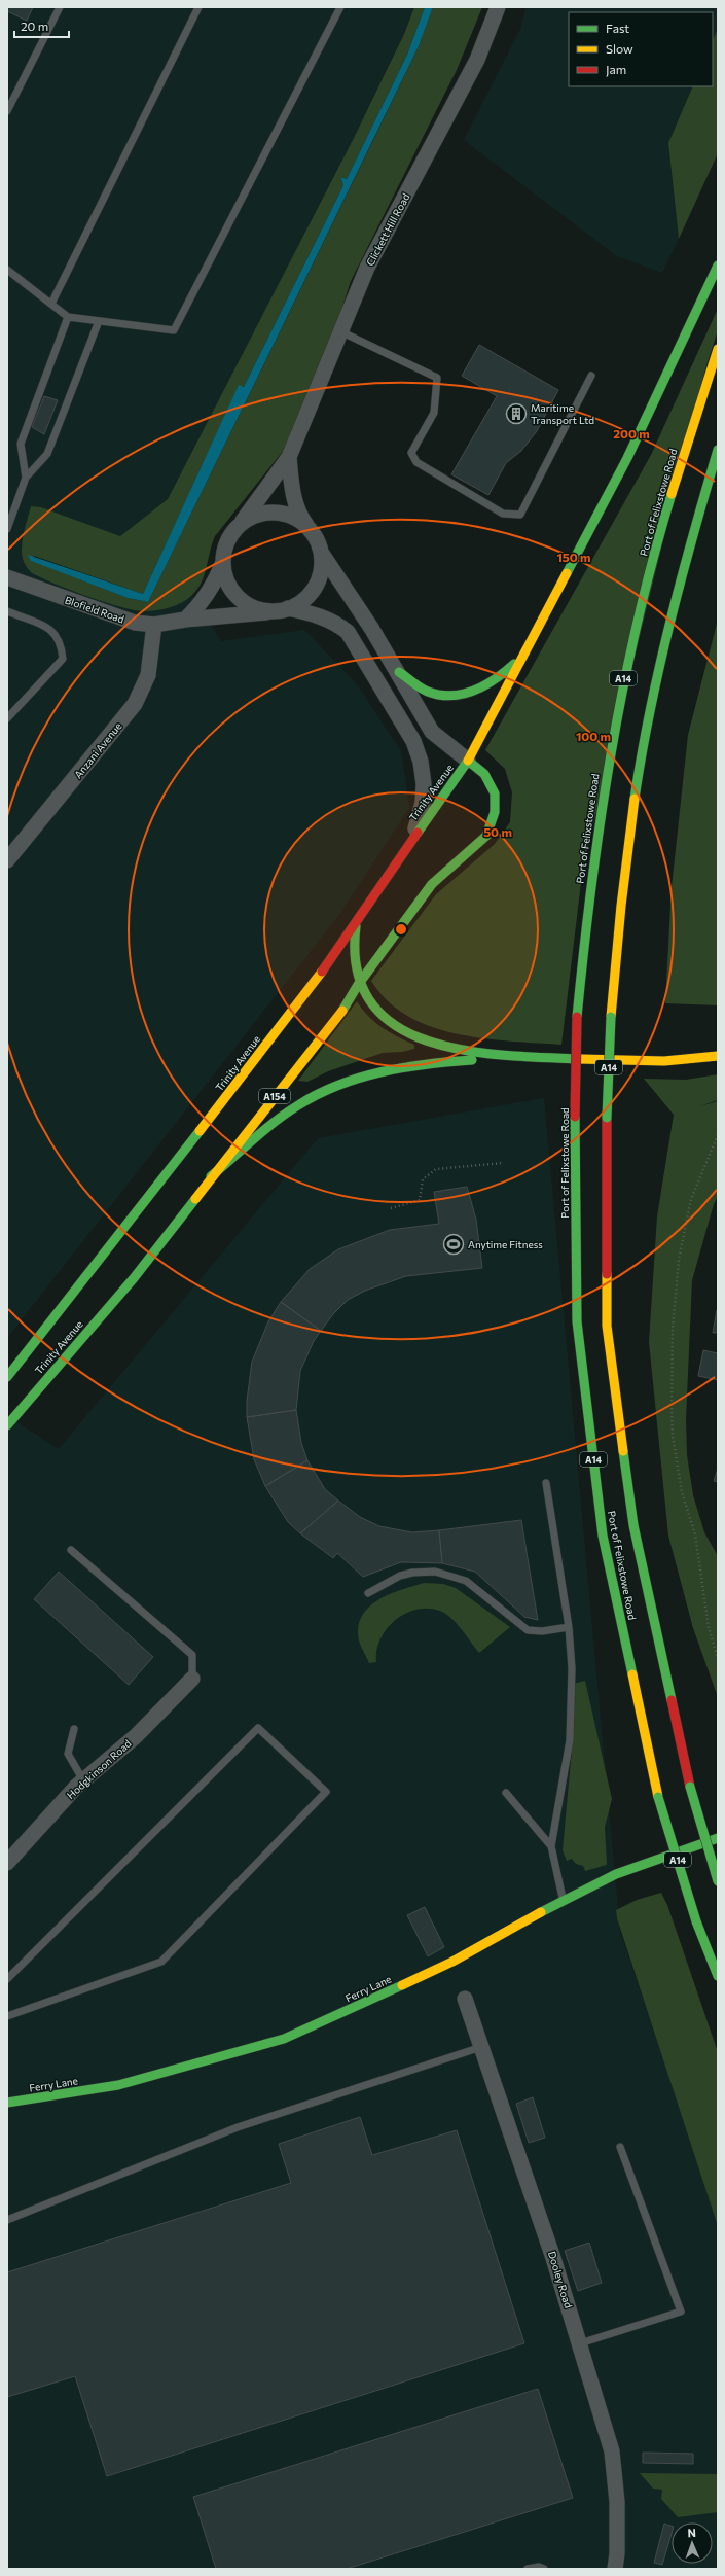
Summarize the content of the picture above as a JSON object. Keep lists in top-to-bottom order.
{
  "streets": {
    "main road": [
      "Port of Felixstowe Road",
      "A14",
      "Trinity Avenue",
      "A154",
      "Ferry Lane"
    ],
    "street": [
      "Clickett Hill Road",
      "Blofield Road",
      "Anzani Avenue",
      "Hodgkinson Road",
      "Dooley Road"
    ]
  },
  "crossings": [
    ["Clickett Hill Road", "Blofield Road"],
    ["Blofield Road", "Anzani Avenue"]
  ],
  "places": {
    "building": ["Maritime Transport Ltd"],
    "sports": ["Anytime Fitness"]
  },
  "legend": ["Fast", "Slow", "Jam"],
  "scale_bar": "20 m",
  "north": "top",
  "rings": [
    "200 m",
    "150 m",
    "100 m",
    "50 m"
  ]
}
